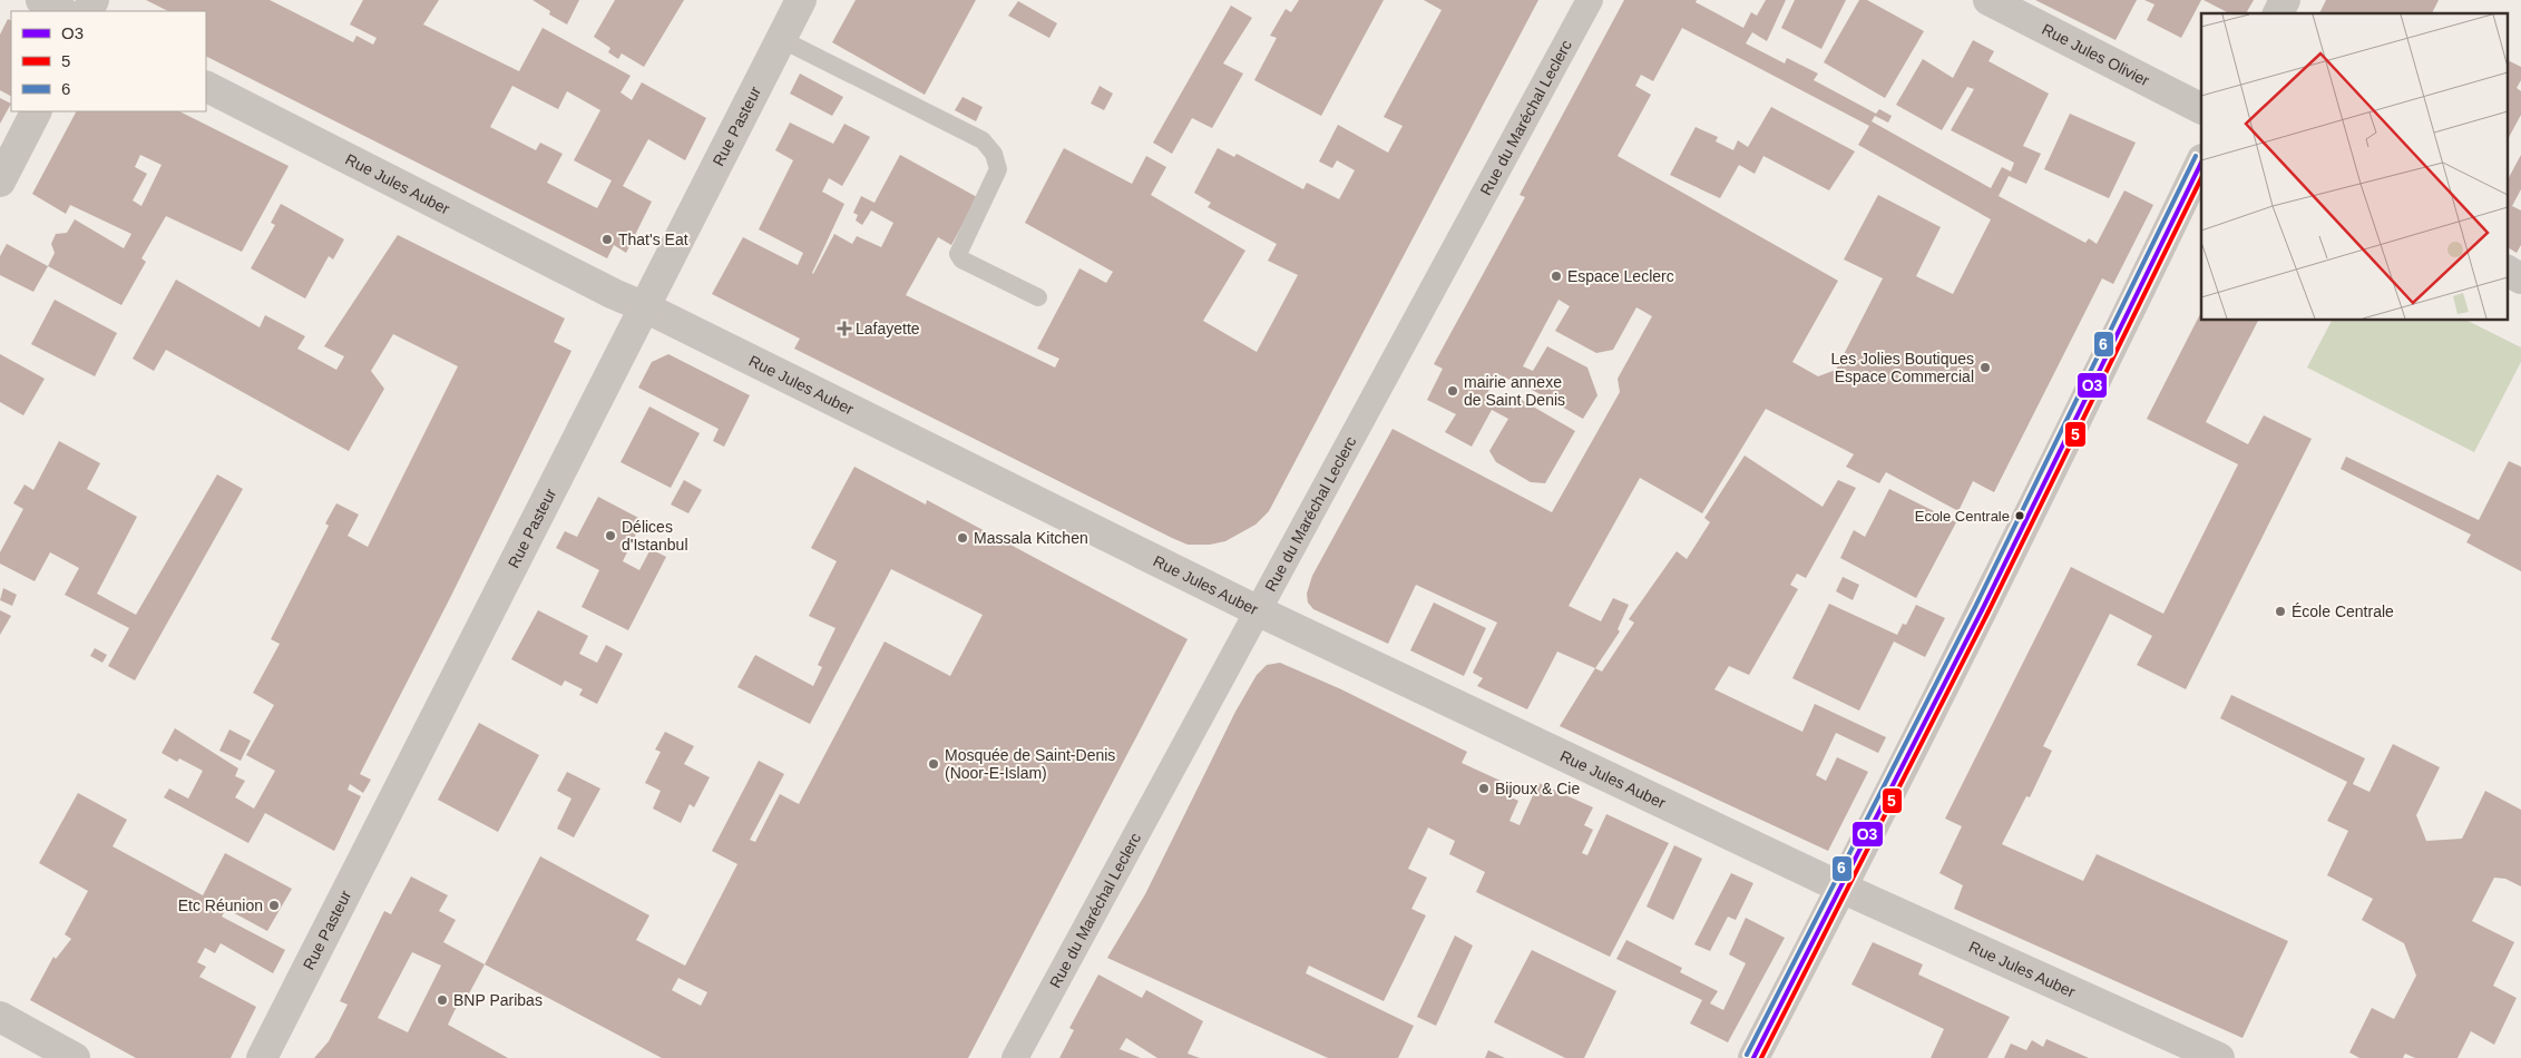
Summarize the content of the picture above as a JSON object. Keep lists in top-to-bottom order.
{
  "streets": {
    "street": [
      "Rue Jules Olivier",
      "Rue du Maréchal Leclerc",
      "Rue Pasteur",
      "Rue Jules Auber"
    ]
  },
  "crossings": [
    ["Rue du Maréchal Leclerc", "Rue Jules Auber"],
    ["Rue Pasteur", "Rue Jules Auber"]
  ],
  "places": {
    "other": [
      "That's Eat",
      "Espace Leclerc",
      "Les Jolies Boutiques Espace Commercial",
      "mairie annexe de Saint Denis",
      "Ecole Centrale",
      "Délices d'Istanbul",
      "Massala Kitchen",
      "École Centrale",
      "Mosquée de Saint-Denis (Noor-E-Islam)",
      "Bijoux & Cie",
      "Etc Réunion",
      "BNP Paribas"
    ],
    "health": ["Lafayette"]
  },
  "lines": ["transit line 6", "transit line O3", "transit line 5"],
  "legend": ["O3", "5", "6"]
}
